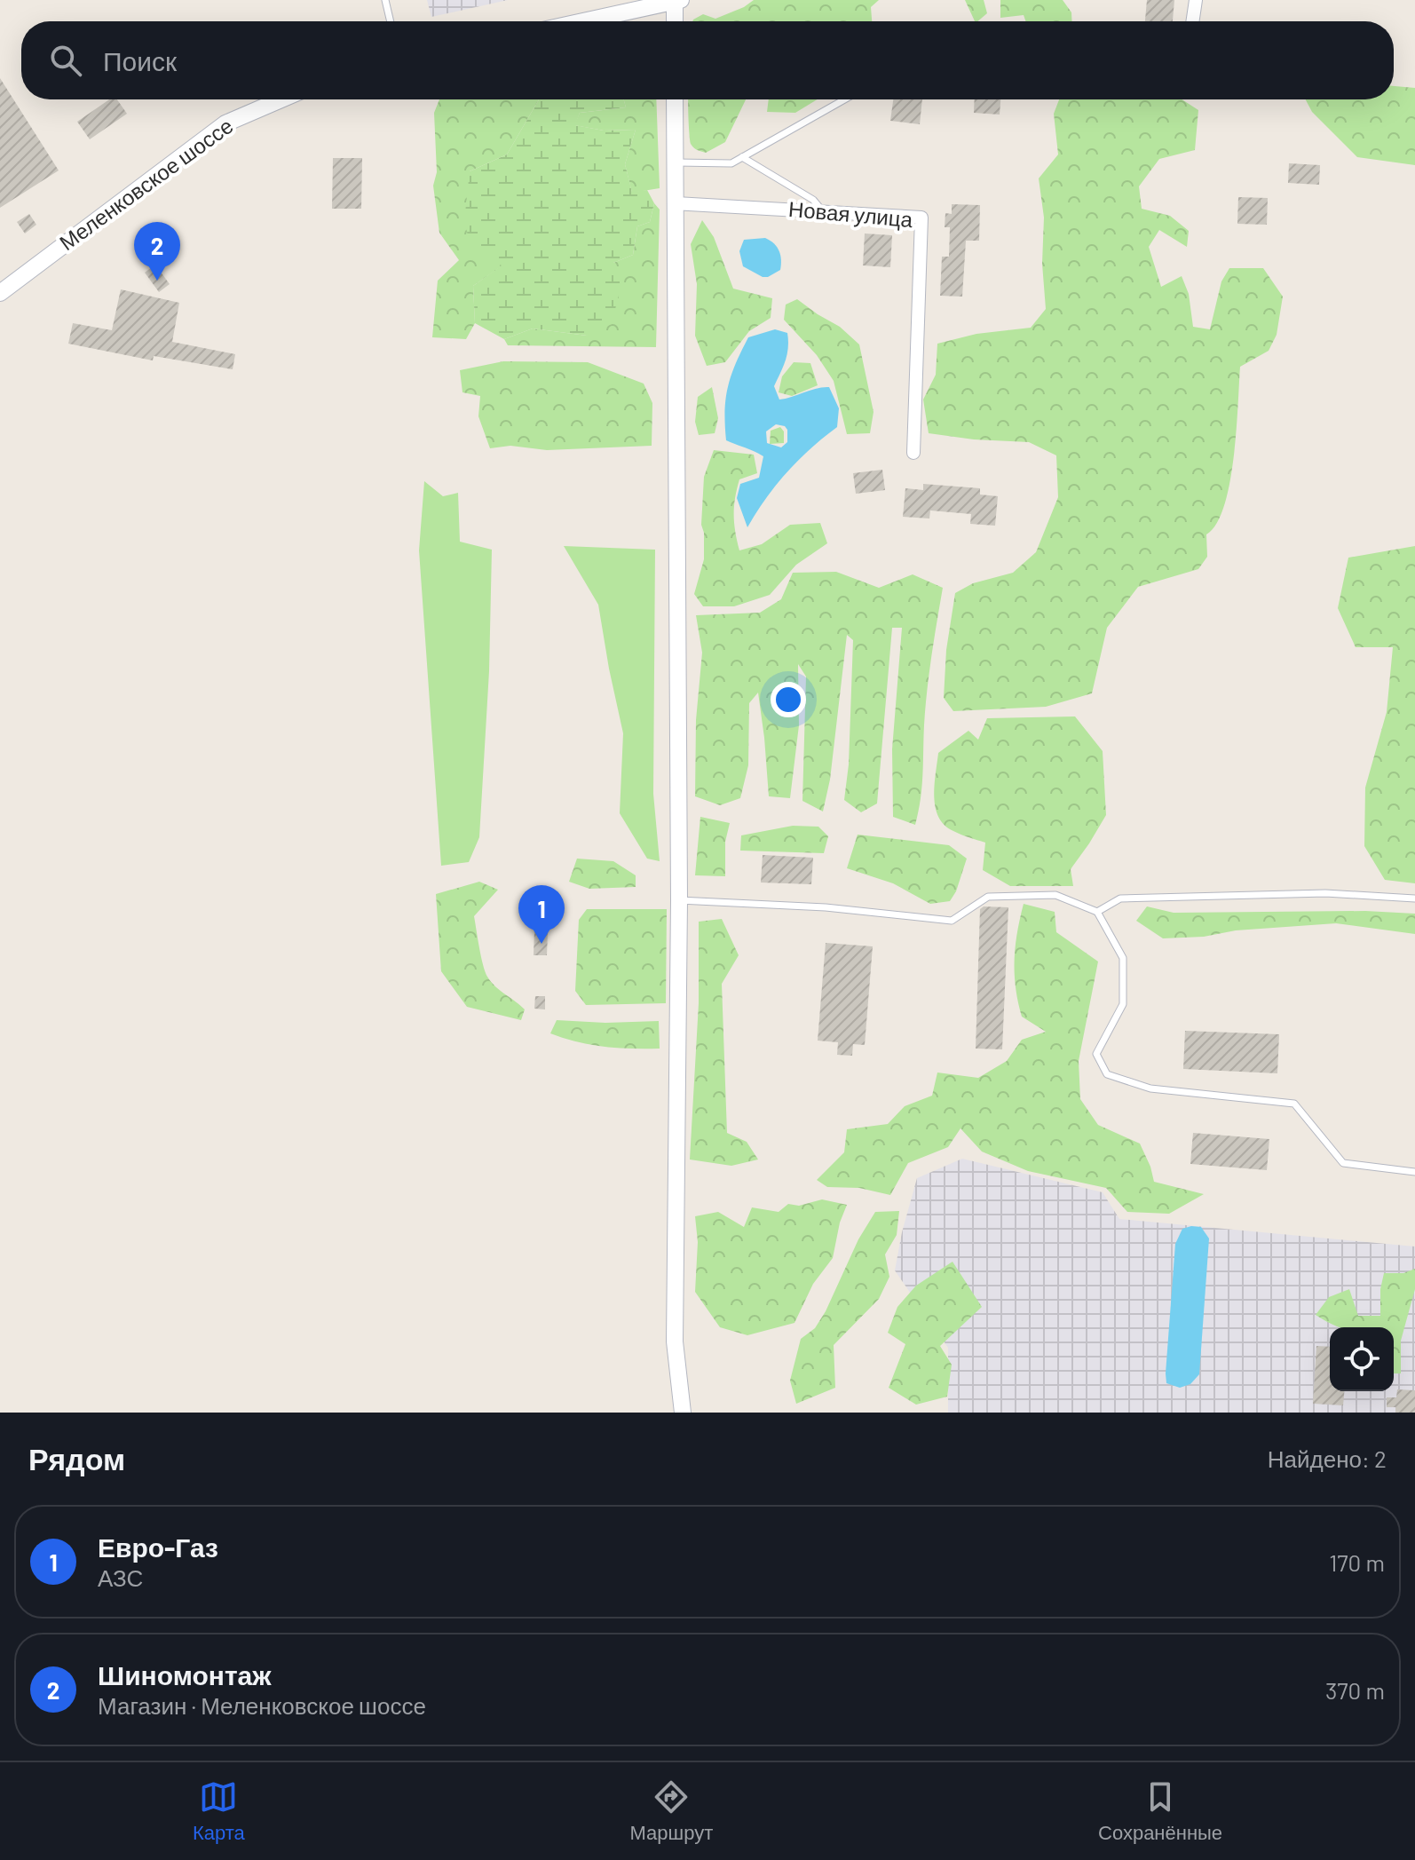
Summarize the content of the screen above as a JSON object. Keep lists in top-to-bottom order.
{
  "streets": {
    "street": ["Меленковское шоссе", "Новая улица"]
  },
  "page": {
    "search": "Поиск",
    "pins": ["2", "1"],
    "heading": ["Рядом", "Найдено: 2"],
    "list": [
      {
        "mark": "1",
        "name": "Евро-Газ",
        "note": "АЗС",
        "value": "170 m"
      },
      {
        "mark": "2",
        "name": "Шиномонтаж",
        "note": "Магазин · Меленковское шоссе",
        "value": "370 m"
      }
    ],
    "nav": ["Карта", "Маршрут", "Сохранённые"]
  }
}
